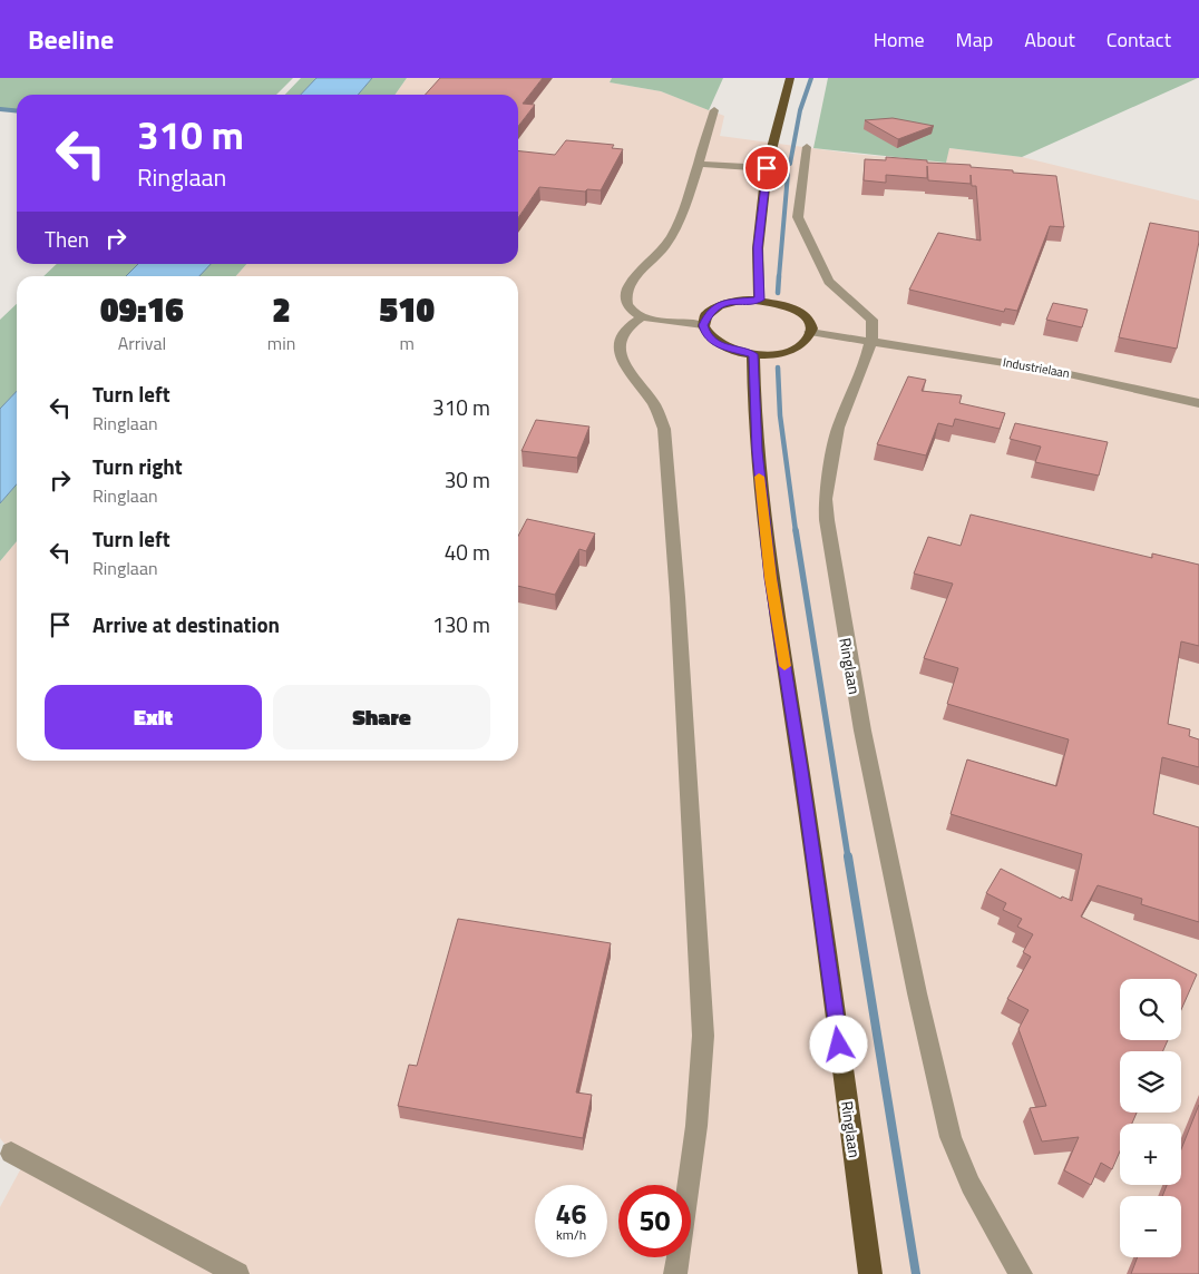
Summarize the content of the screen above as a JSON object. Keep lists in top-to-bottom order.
{
  "streets": {
    "main road": ["Ringlaan"],
    "street": ["Industrielaan"]
  },
  "crossings": [
    ["Industrielaan", "Ringlaan"]
  ],
  "page": {
    "header": "Beeline",
    "nav": [
      "Home",
      "Map",
      "About",
      "Contact"
    ],
    "turn": ["310 m", "Ringlaan"],
    "then": "Then",
    "eta": [
      "09:16",
      "Arrival",
      "2",
      "min",
      "510",
      "m"
    ],
    "list": [
      {
        "name": "Turn left",
        "note": "Ringlaan",
        "value": "310 m"
      },
      {
        "name": "Turn right",
        "note": "Ringlaan",
        "value": "30 m"
      },
      {
        "name": "Turn left",
        "note": "Ringlaan",
        "value": "40 m"
      },
      {
        "name": "Arrive at destination",
        "value": "130 m"
      }
    ],
    "buttons": ["Exit", "Share"],
    "map_buttons": ["+", "−"],
    "speed": "46 km/h",
    "limit": "50"
  }
}
